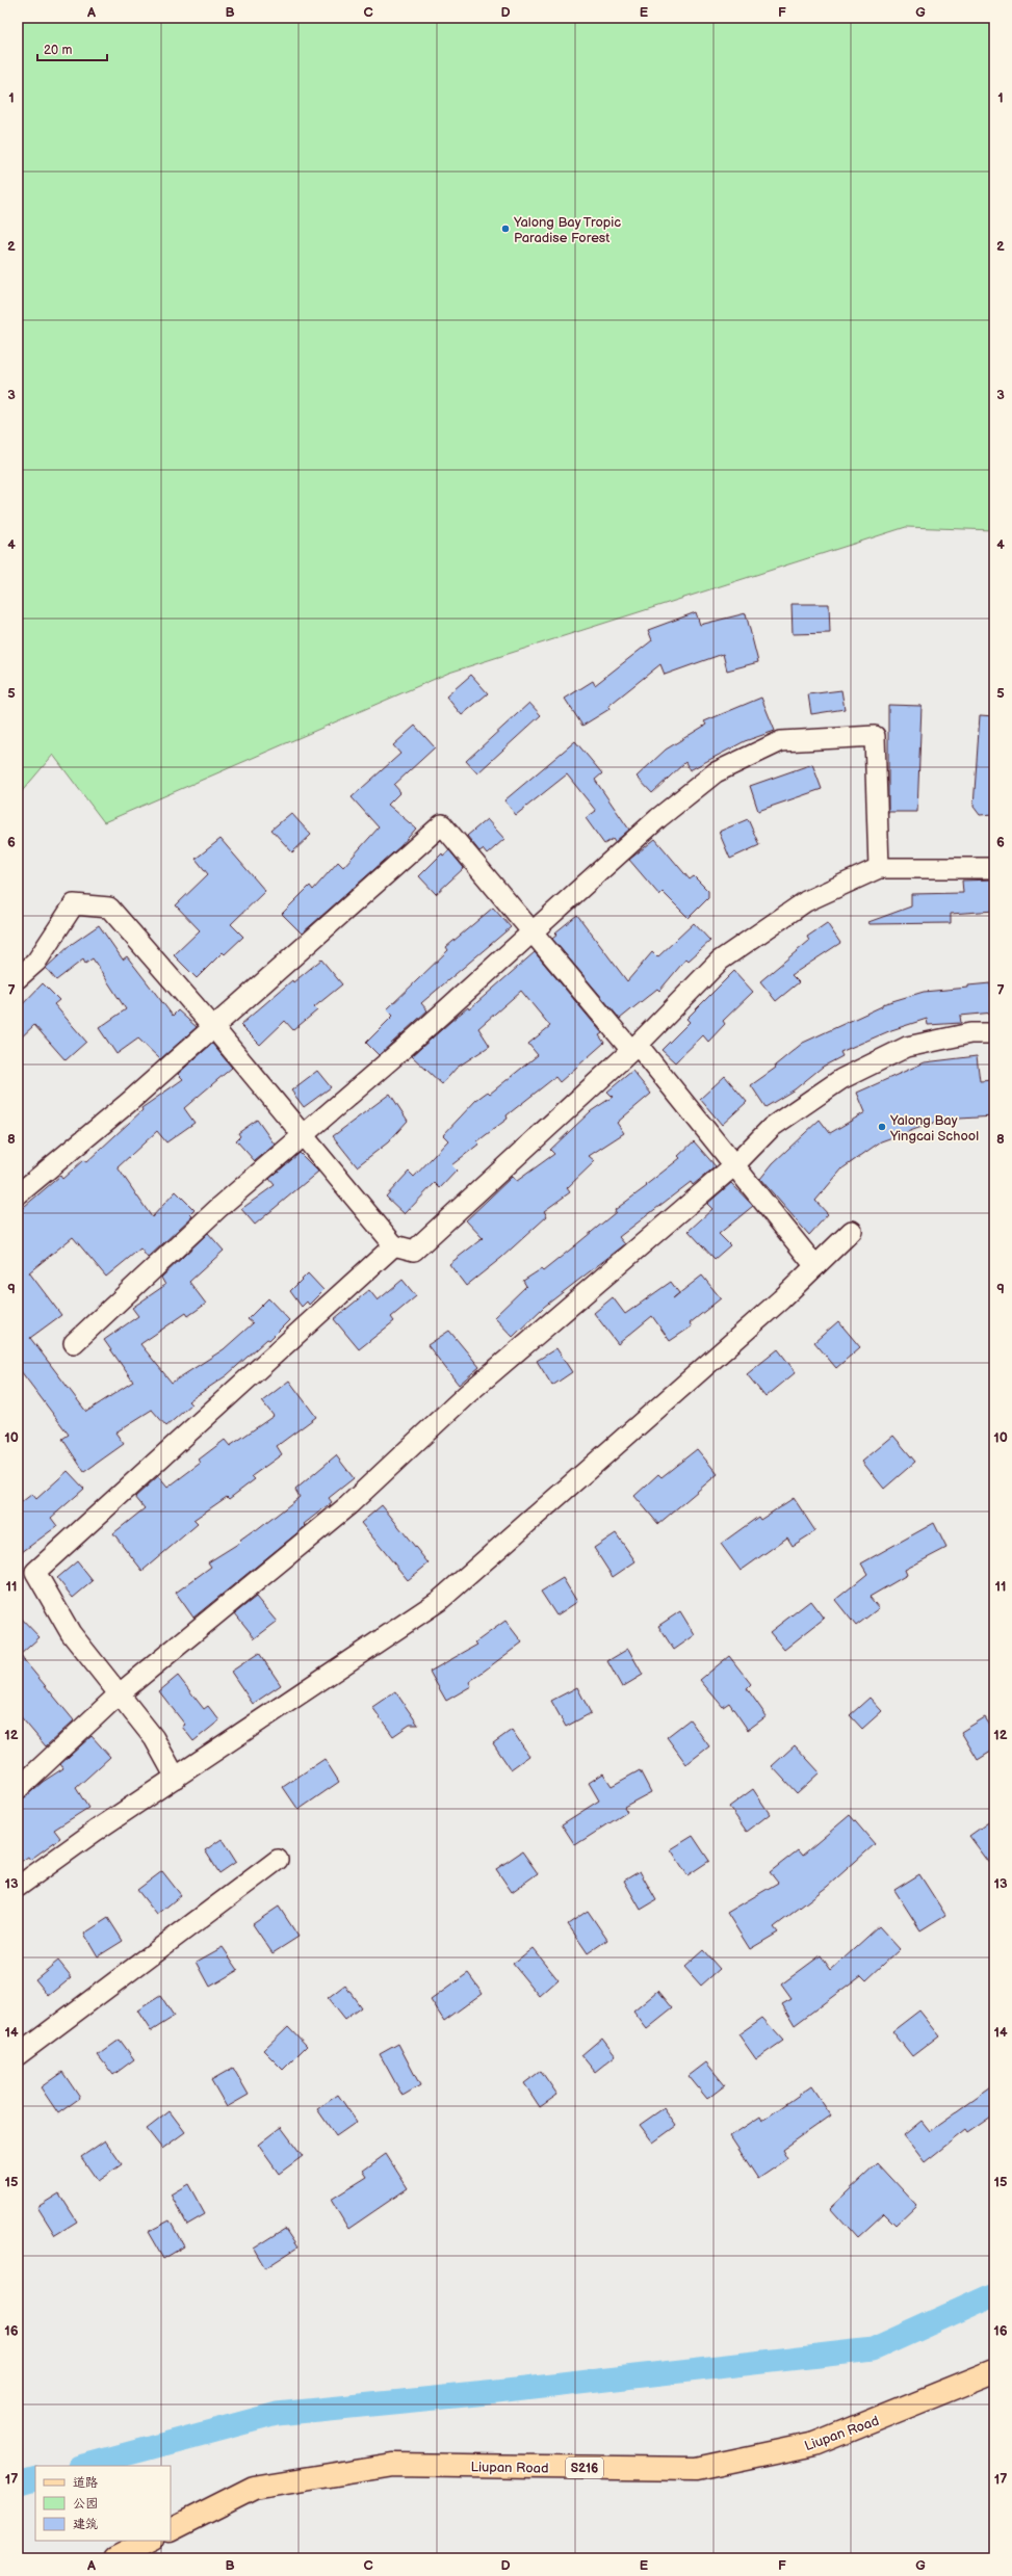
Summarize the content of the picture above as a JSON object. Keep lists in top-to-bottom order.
{
  "streets": {
    "main road": ["Liupan Road", "S216"]
  },
  "places": ["Yalong Bay Tropic Paradise Forest", "Yalong Bay Yingcai School"],
  "legend": ["道路", "公园", "建筑"],
  "scale_bar": "20 m",
  "grid": {
    "columns": [
      "A",
      "B",
      "C",
      "D",
      "E",
      "F",
      "G"
    ],
    "rows": [
      "1",
      "2",
      "3",
      "4",
      "5",
      "6",
      "7",
      "8",
      "9",
      "10",
      "11",
      "12",
      "13",
      "14",
      "15",
      "16",
      "17"
    ]
  }
}
